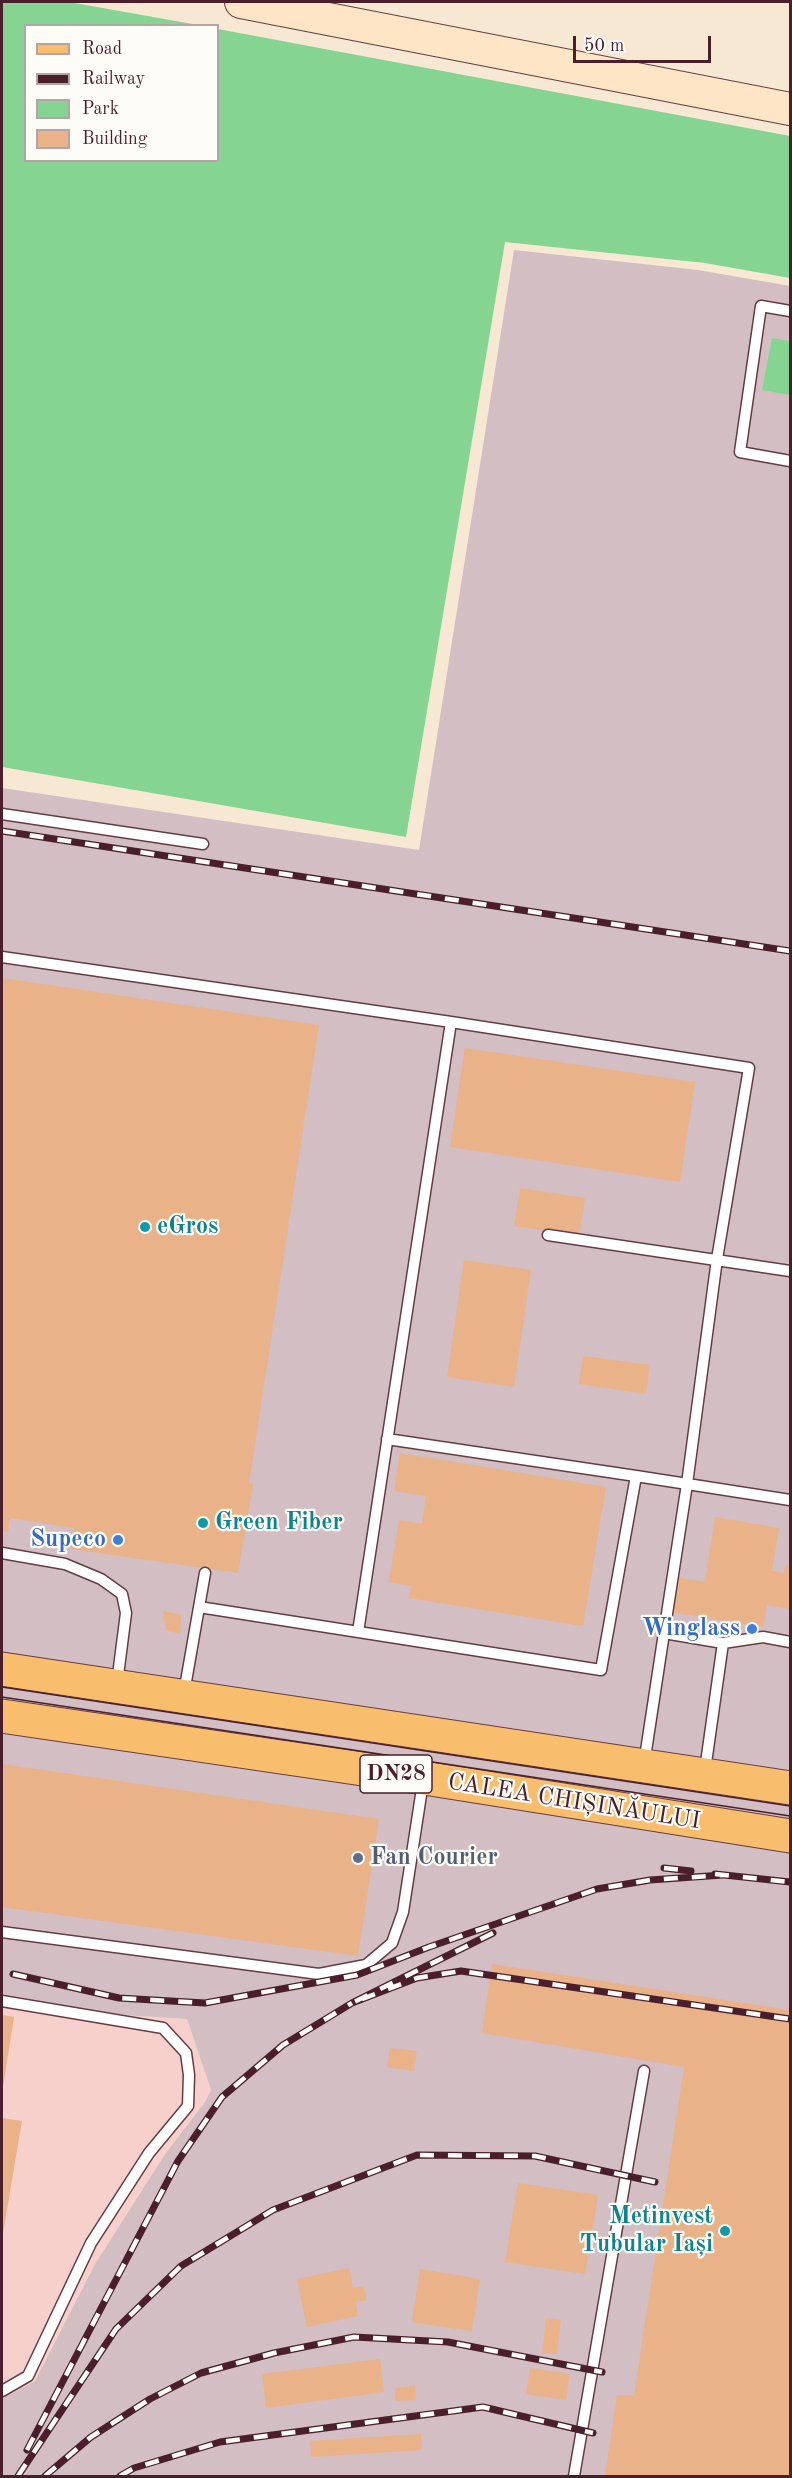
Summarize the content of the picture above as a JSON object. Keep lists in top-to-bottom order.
{
  "streets": {
    "main road": ["DN28", "CALEA CHIȘINĂULUI"]
  },
  "places": [
    "eGros",
    "Green Fiber",
    "Supeco",
    "Winglass",
    "Fan Courier",
    "Metinvest Tubular Iași"
  ],
  "legend": [
    "Road",
    "Railway",
    "Park",
    "Building"
  ],
  "scale_bar": "50 m"
}
